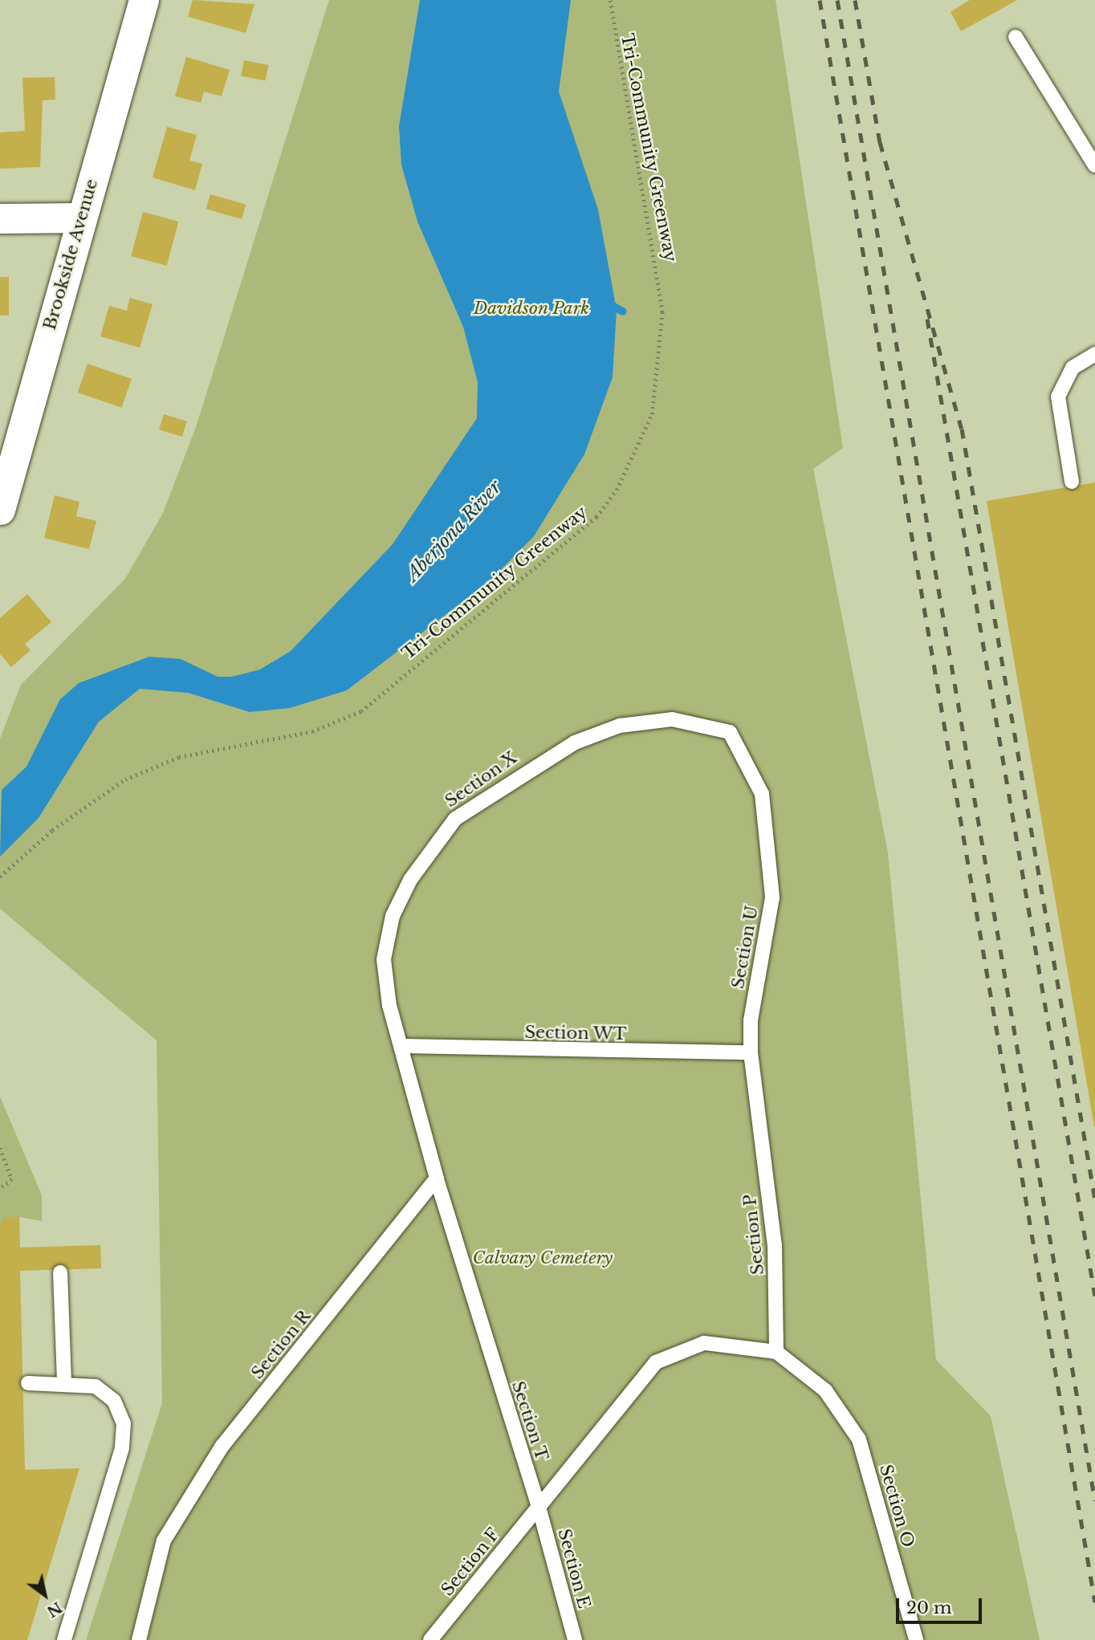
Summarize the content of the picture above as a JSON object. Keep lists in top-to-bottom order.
{
  "streets": {
    "street": ["Brookside Avenue"],
    "lane": [
      "Section X",
      "Section U",
      "Section WT",
      "Section P",
      "Section R",
      "Section T",
      "Section O",
      "Section F",
      "Section E"
    ],
    "path": ["Tri-Community Greenway"]
  },
  "crossings": [
    ["Section X", "Section U"],
    ["Section X", "Section WT"],
    ["Section X", "Section T"],
    ["Section U", "Section WT"],
    ["Section U", "Section P"],
    ["Section WT", "Section P"],
    ["Section WT", "Section T"],
    ["Section P", "Section T"],
    ["Section P", "Section O"],
    ["Section R", "Section T"],
    ["Section T", "Section O"],
    ["Section T", "Section F"],
    ["Section T", "Section E"],
    ["Section F", "Section E"]
  ],
  "water": ["Aberjona River"],
  "parks": ["Davidson Park", "Calvary Cemetery"],
  "scale_bar": "20 m",
  "north": "bottom right"
}
